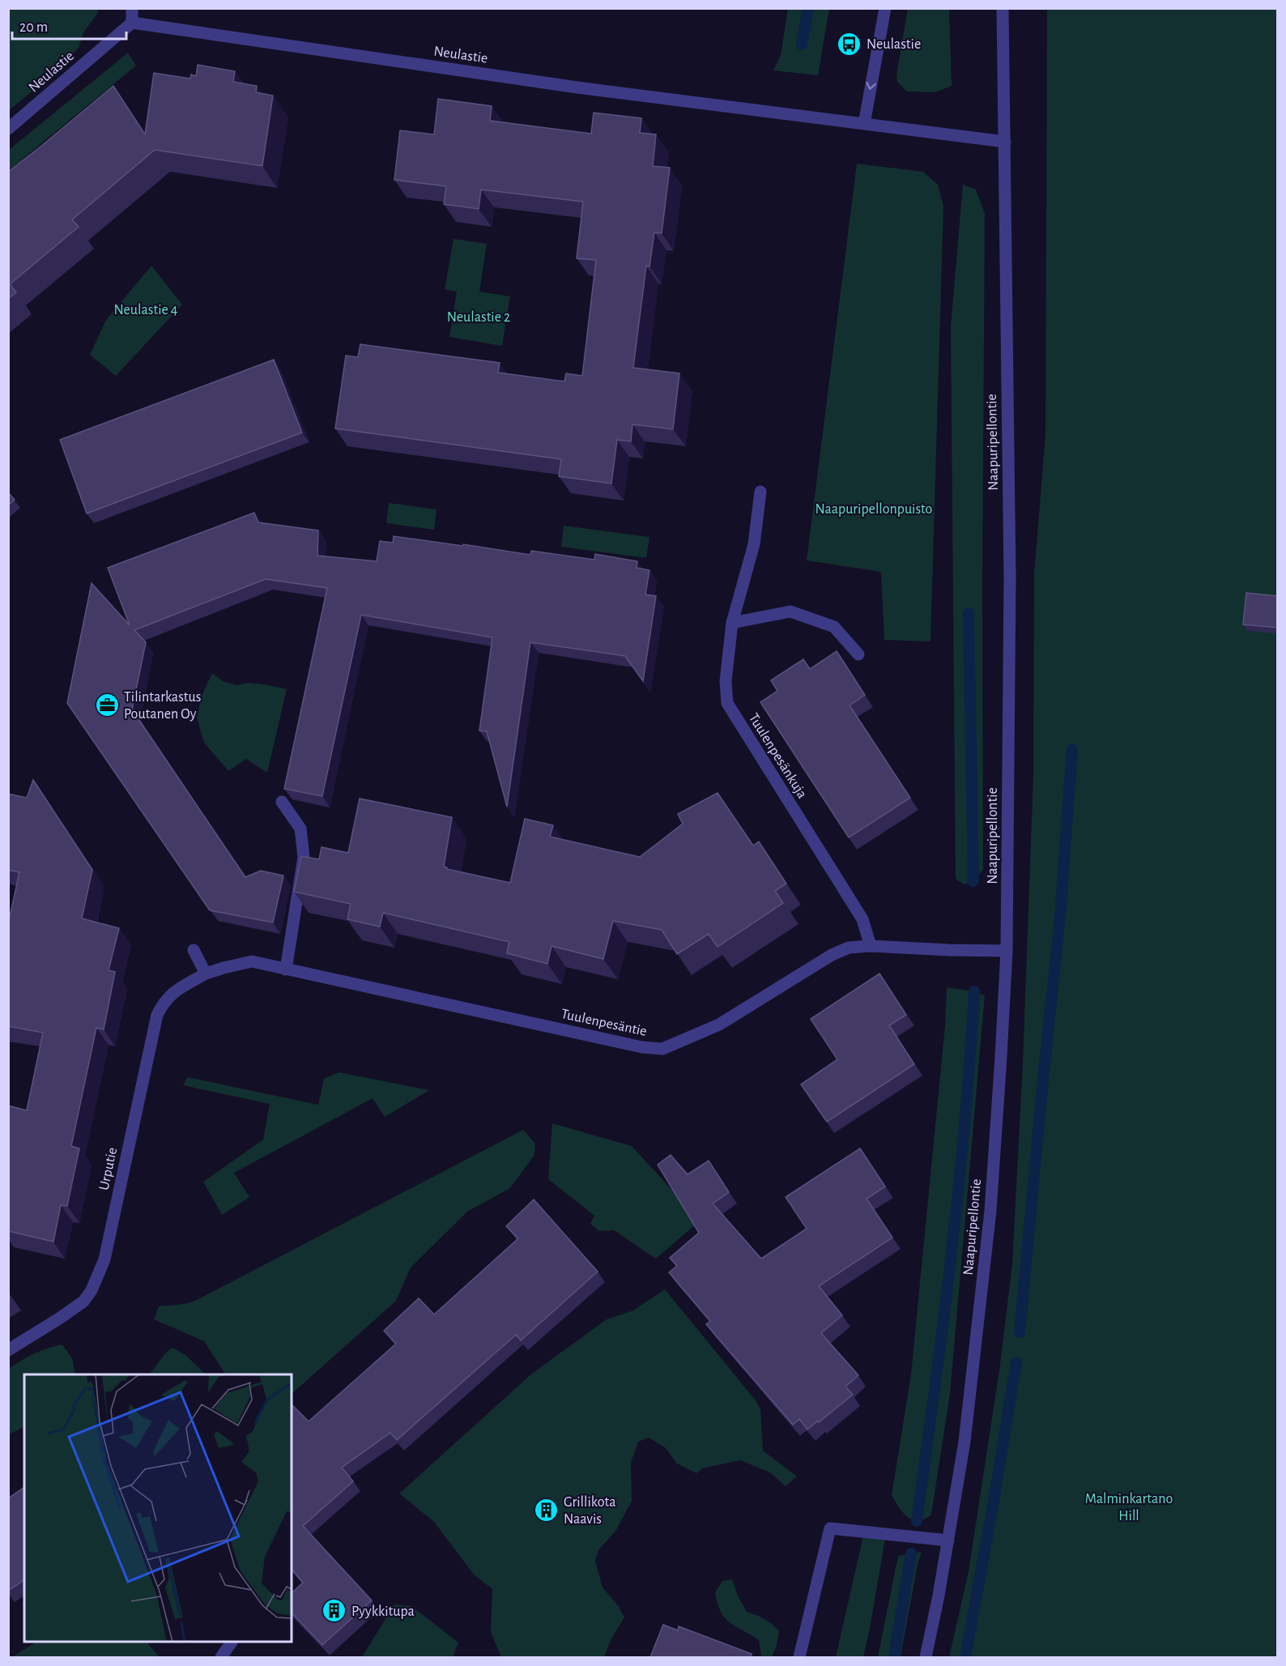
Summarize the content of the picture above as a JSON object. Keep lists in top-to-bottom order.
{
  "streets": {
    "street": [
      "Neulastie",
      "Naapuripellontie",
      "Tuulenpesänkuja",
      "Tuulenpesäntie",
      "Urputie"
    ]
  },
  "crossings": [
    ["Neulastie", "Naapuripellontie"],
    ["Naapuripellontie", "Tuulenpesäntie"],
    ["Tuulenpesänkuja", "Tuulenpesäntie"],
    ["Tuulenpesäntie", "Urputie"]
  ],
  "parks": [
    "Neulastie 4",
    "Neulastie 2",
    "Naapuripellonpuisto",
    "Malminkartano Hill"
  ],
  "places": {
    "bus stop": ["Neulastie"],
    "office": ["Tilintarkastus Poutanen Oy"],
    "building": ["Grillikota Naavis", "Pyykkitupa"]
  },
  "scale_bar": "20 m"
}
